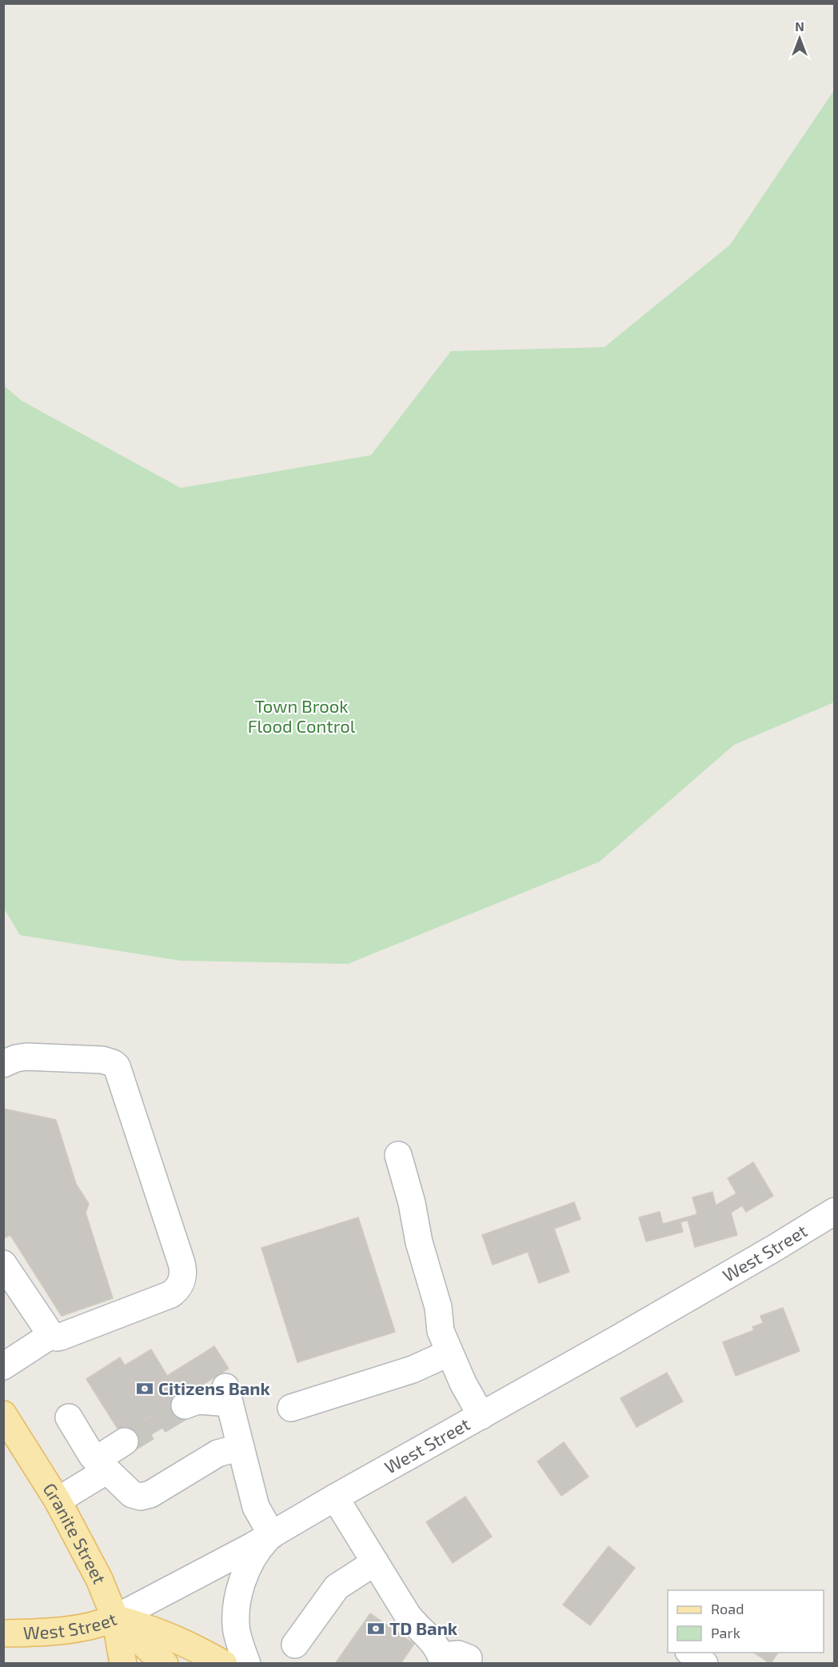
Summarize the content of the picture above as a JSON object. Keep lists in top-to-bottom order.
{
  "streets": {
    "main road": ["West Street", "Granite Street"]
  },
  "crossings": [
    ["West Street", "Granite Street"]
  ],
  "parks": ["Town Brook Flood Control"],
  "places": {
    "bank": ["Citizens Bank", "TD Bank"]
  },
  "legend": ["Road", "Park"],
  "north": "top"
}
